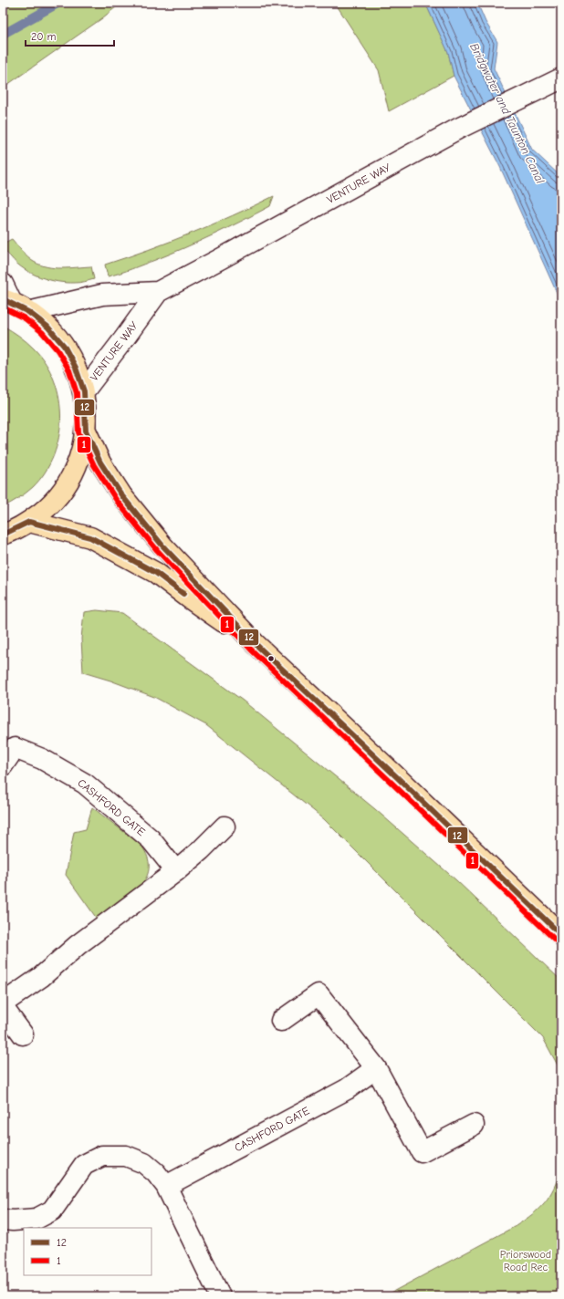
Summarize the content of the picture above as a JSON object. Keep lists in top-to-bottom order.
{
  "streets": {
    "street": ["VENTURE WAY", "CASHFORD GATE"]
  },
  "water": ["Bridgwater and Taunton Canal"],
  "parks": ["Priorswood Road Rec"],
  "lines": ["transit line 12", "transit line 1"],
  "legend": ["12", "1"],
  "scale_bar": "20 m"
}
